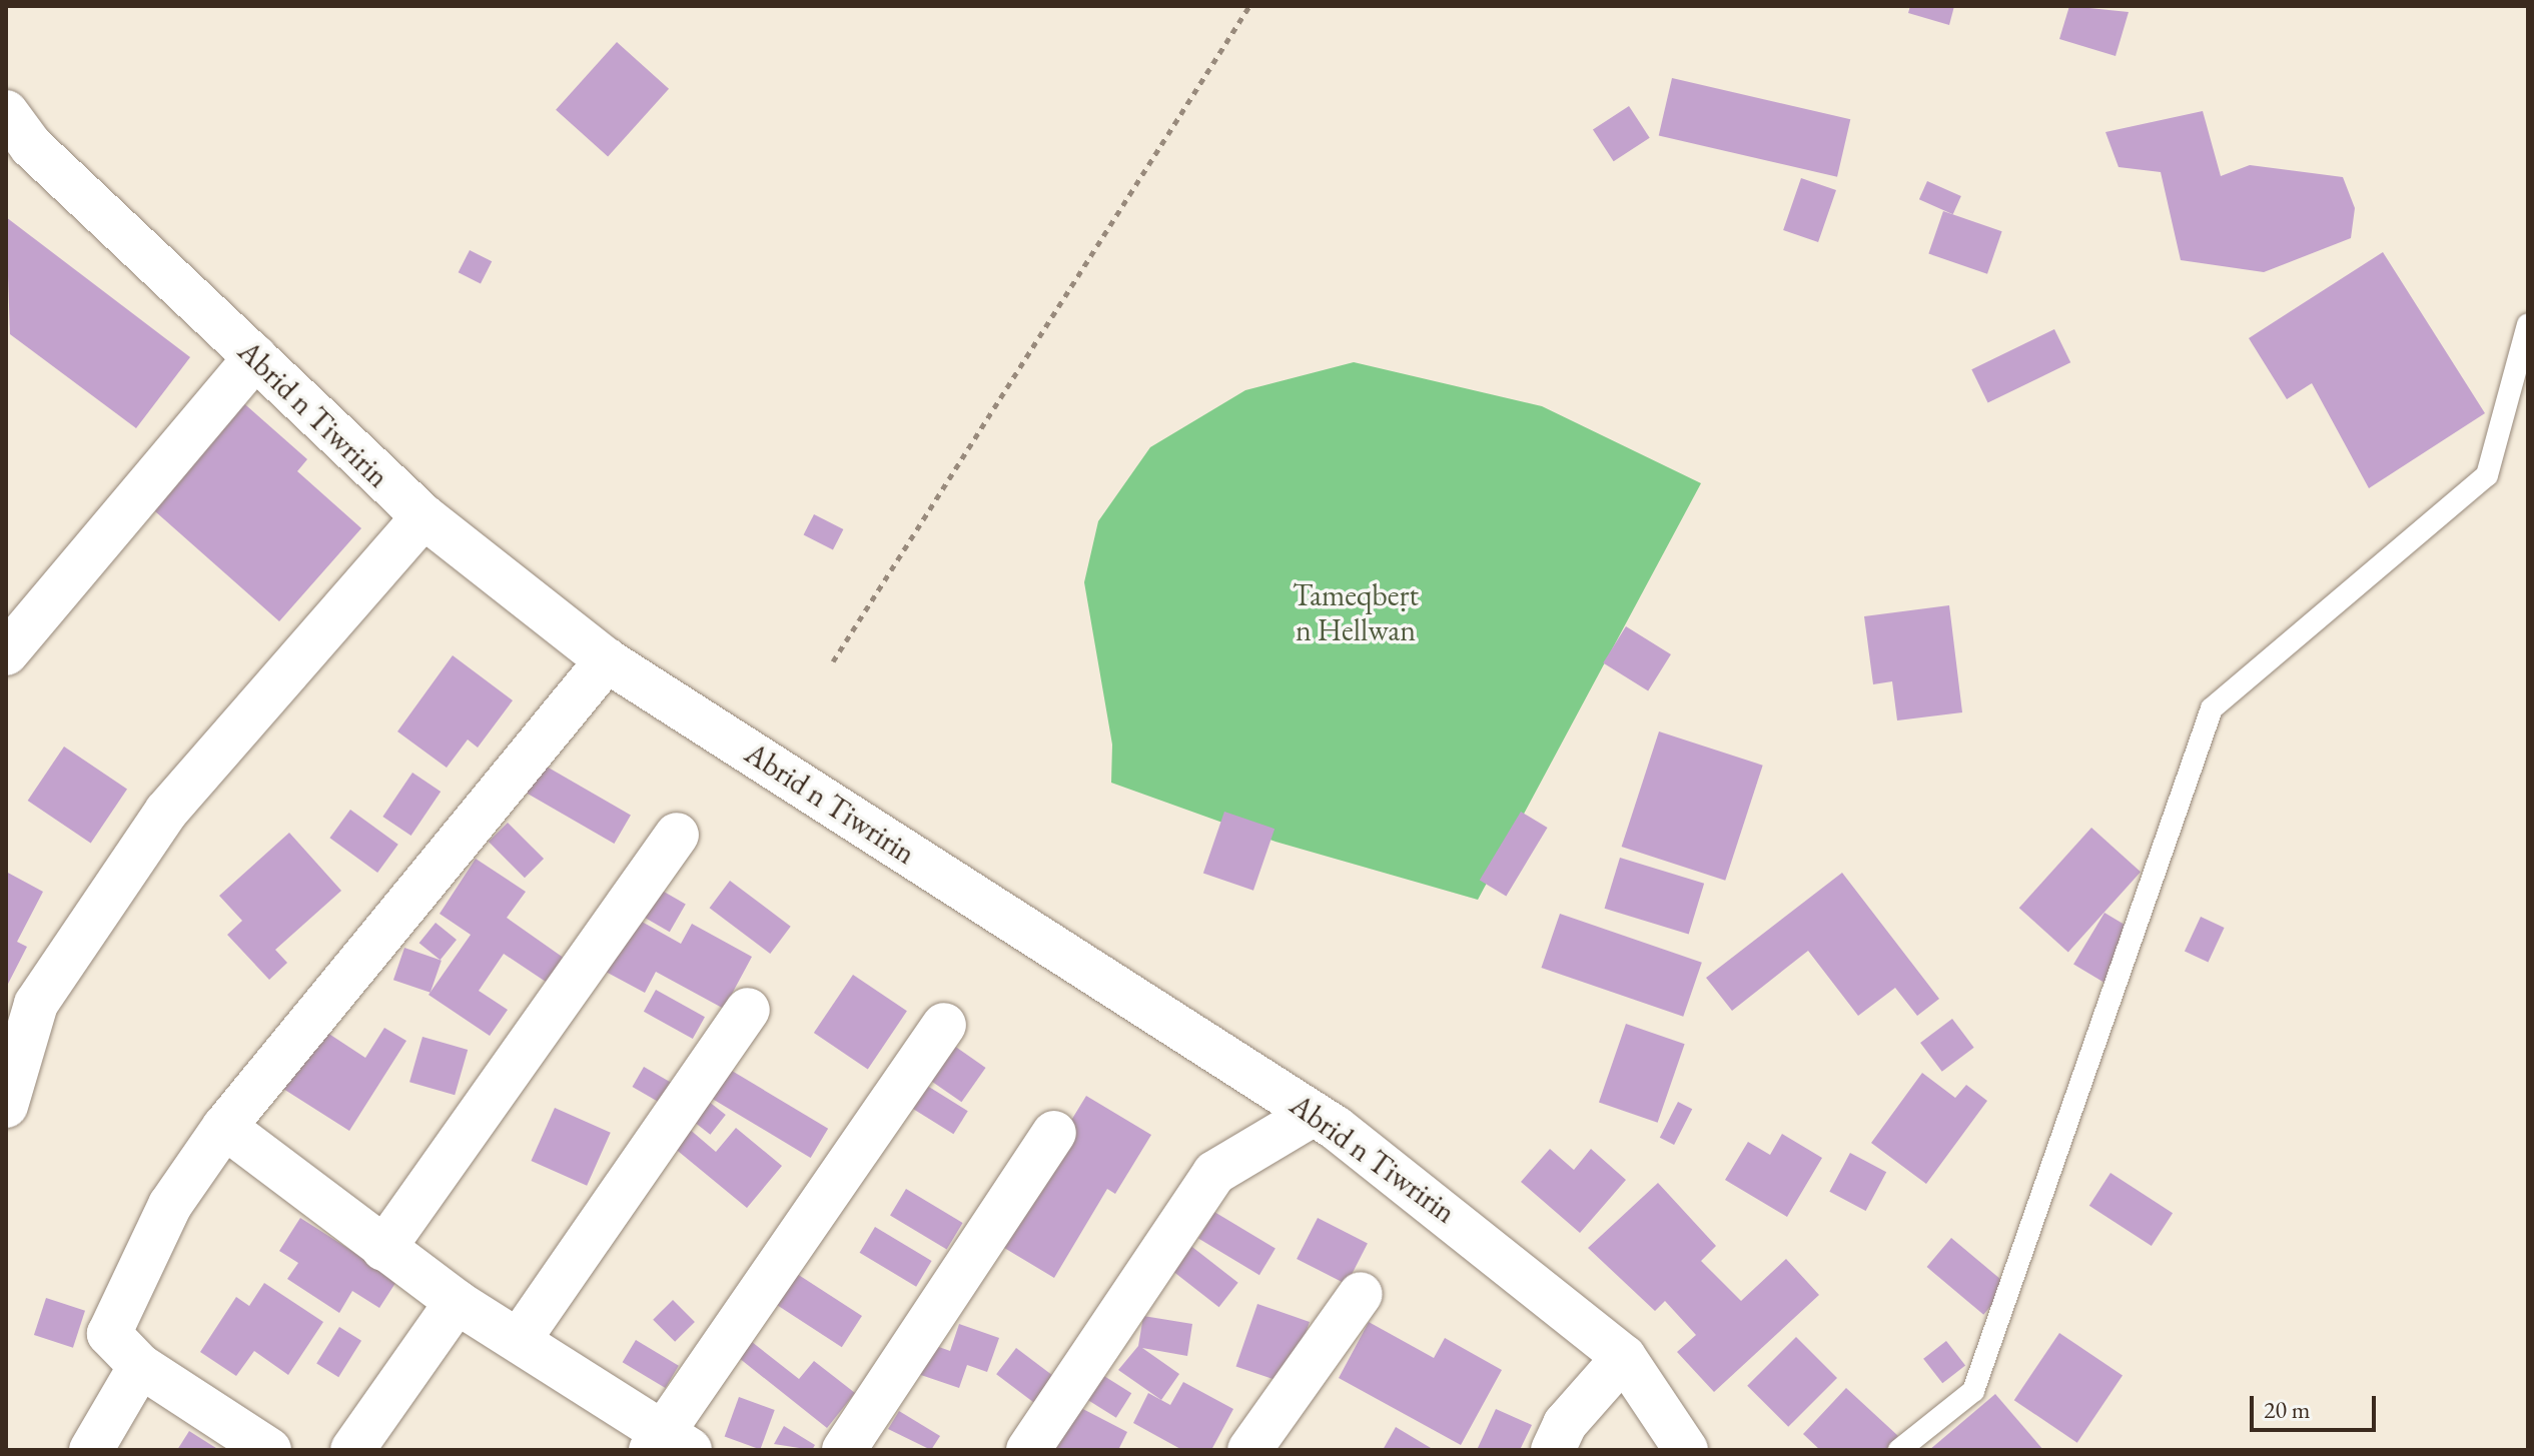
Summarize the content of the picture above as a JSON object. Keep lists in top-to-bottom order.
{
  "streets": {
    "street": ["Abrid n Tiwririn"]
  },
  "parks": ["Tameqbeṛt n Hellwan"],
  "scale_bar": "20 m"
}
